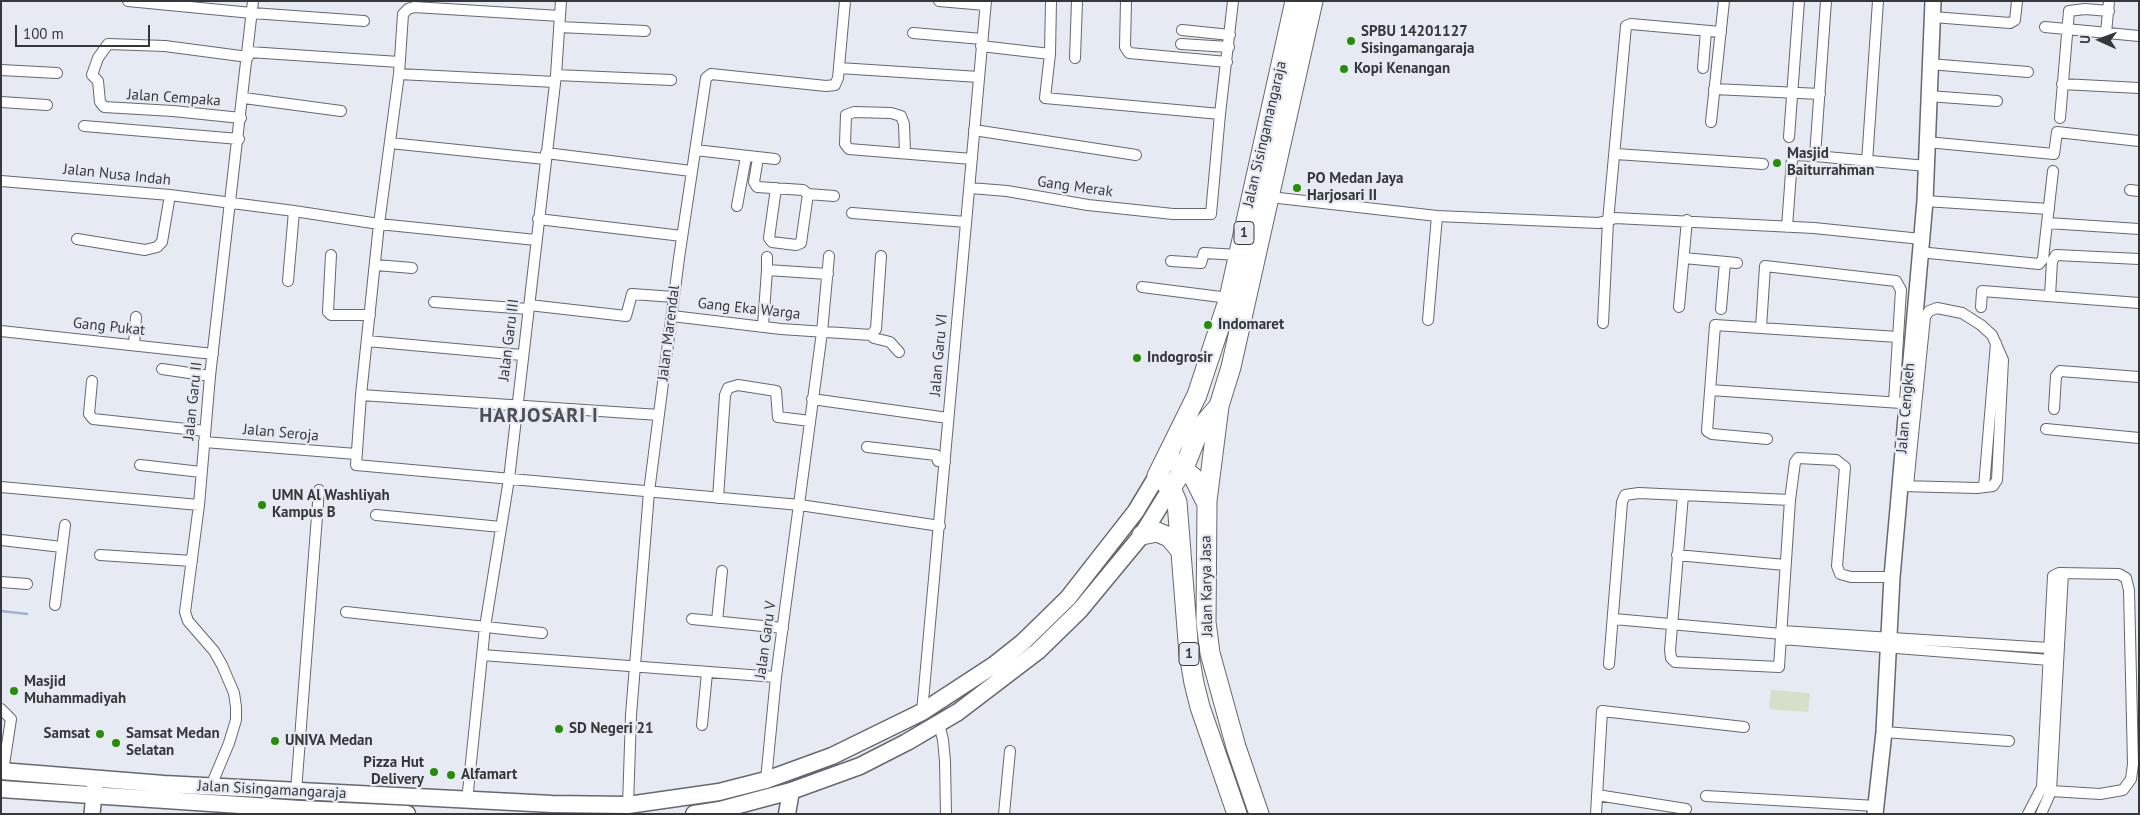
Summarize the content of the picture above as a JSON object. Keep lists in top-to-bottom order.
{
  "streets": {
    "highway": ["Jalan Sisingamangaraja", "1", "Jalan Karya Jasa"],
    "street": [
      "Jalan Cempaka",
      "Jalan Nusa Indah",
      "Gang Merak",
      "Gang Eka Warga",
      "Gang Pukat",
      "Jalan Marendal",
      "Jalan Garu III",
      "Jalan Garu VI",
      "Jalan Garu II",
      "Jalan Cengkeh",
      "Jalan Seroja",
      "Jalan Garu V"
    ]
  },
  "crossings": [
    ["Jalan Cempaka", "Jalan Garu II"],
    ["Jalan Sisingamangaraja", "Jalan Marendal"],
    ["Jalan Sisingamangaraja", "Jalan Garu III"],
    ["Jalan Sisingamangaraja", "Jalan Garu VI"],
    ["Jalan Sisingamangaraja", "Jalan Garu II"],
    ["Jalan Sisingamangaraja", "Jalan Karya Jasa"],
    ["Jalan Sisingamangaraja", "Jalan Garu V"],
    ["Jalan Nusa Indah", "Jalan Garu III"],
    ["Jalan Nusa Indah", "Jalan Garu II"],
    ["Gang Merak", "Jalan Garu VI"],
    ["Gang Eka Warga", "Jalan Marendal"],
    ["Gang Eka Warga", "Jalan Garu V"],
    ["Gang Pukat", "Jalan Garu II"],
    ["Jalan Garu II", "Jalan Seroja"]
  ],
  "districts": ["HARJOSARI I"],
  "places": [
    "SPBU 14201127 Sisingamangaraja",
    "Kopi Kenangan",
    "Masjid Baiturrahman",
    "PO Medan Jaya Harjosari II",
    "Indomaret",
    "Indogrosir",
    "UMN Al Washliyah Kampus B",
    "Masjid Muhammadiyah",
    "SD Negeri 21",
    "Samsat",
    "UNIVA Medan",
    "Samsat Medan Selatan",
    "Pizza Hut Delivery",
    "Alfamart"
  ],
  "scale_bar": "100 m",
  "north": "left"
}
